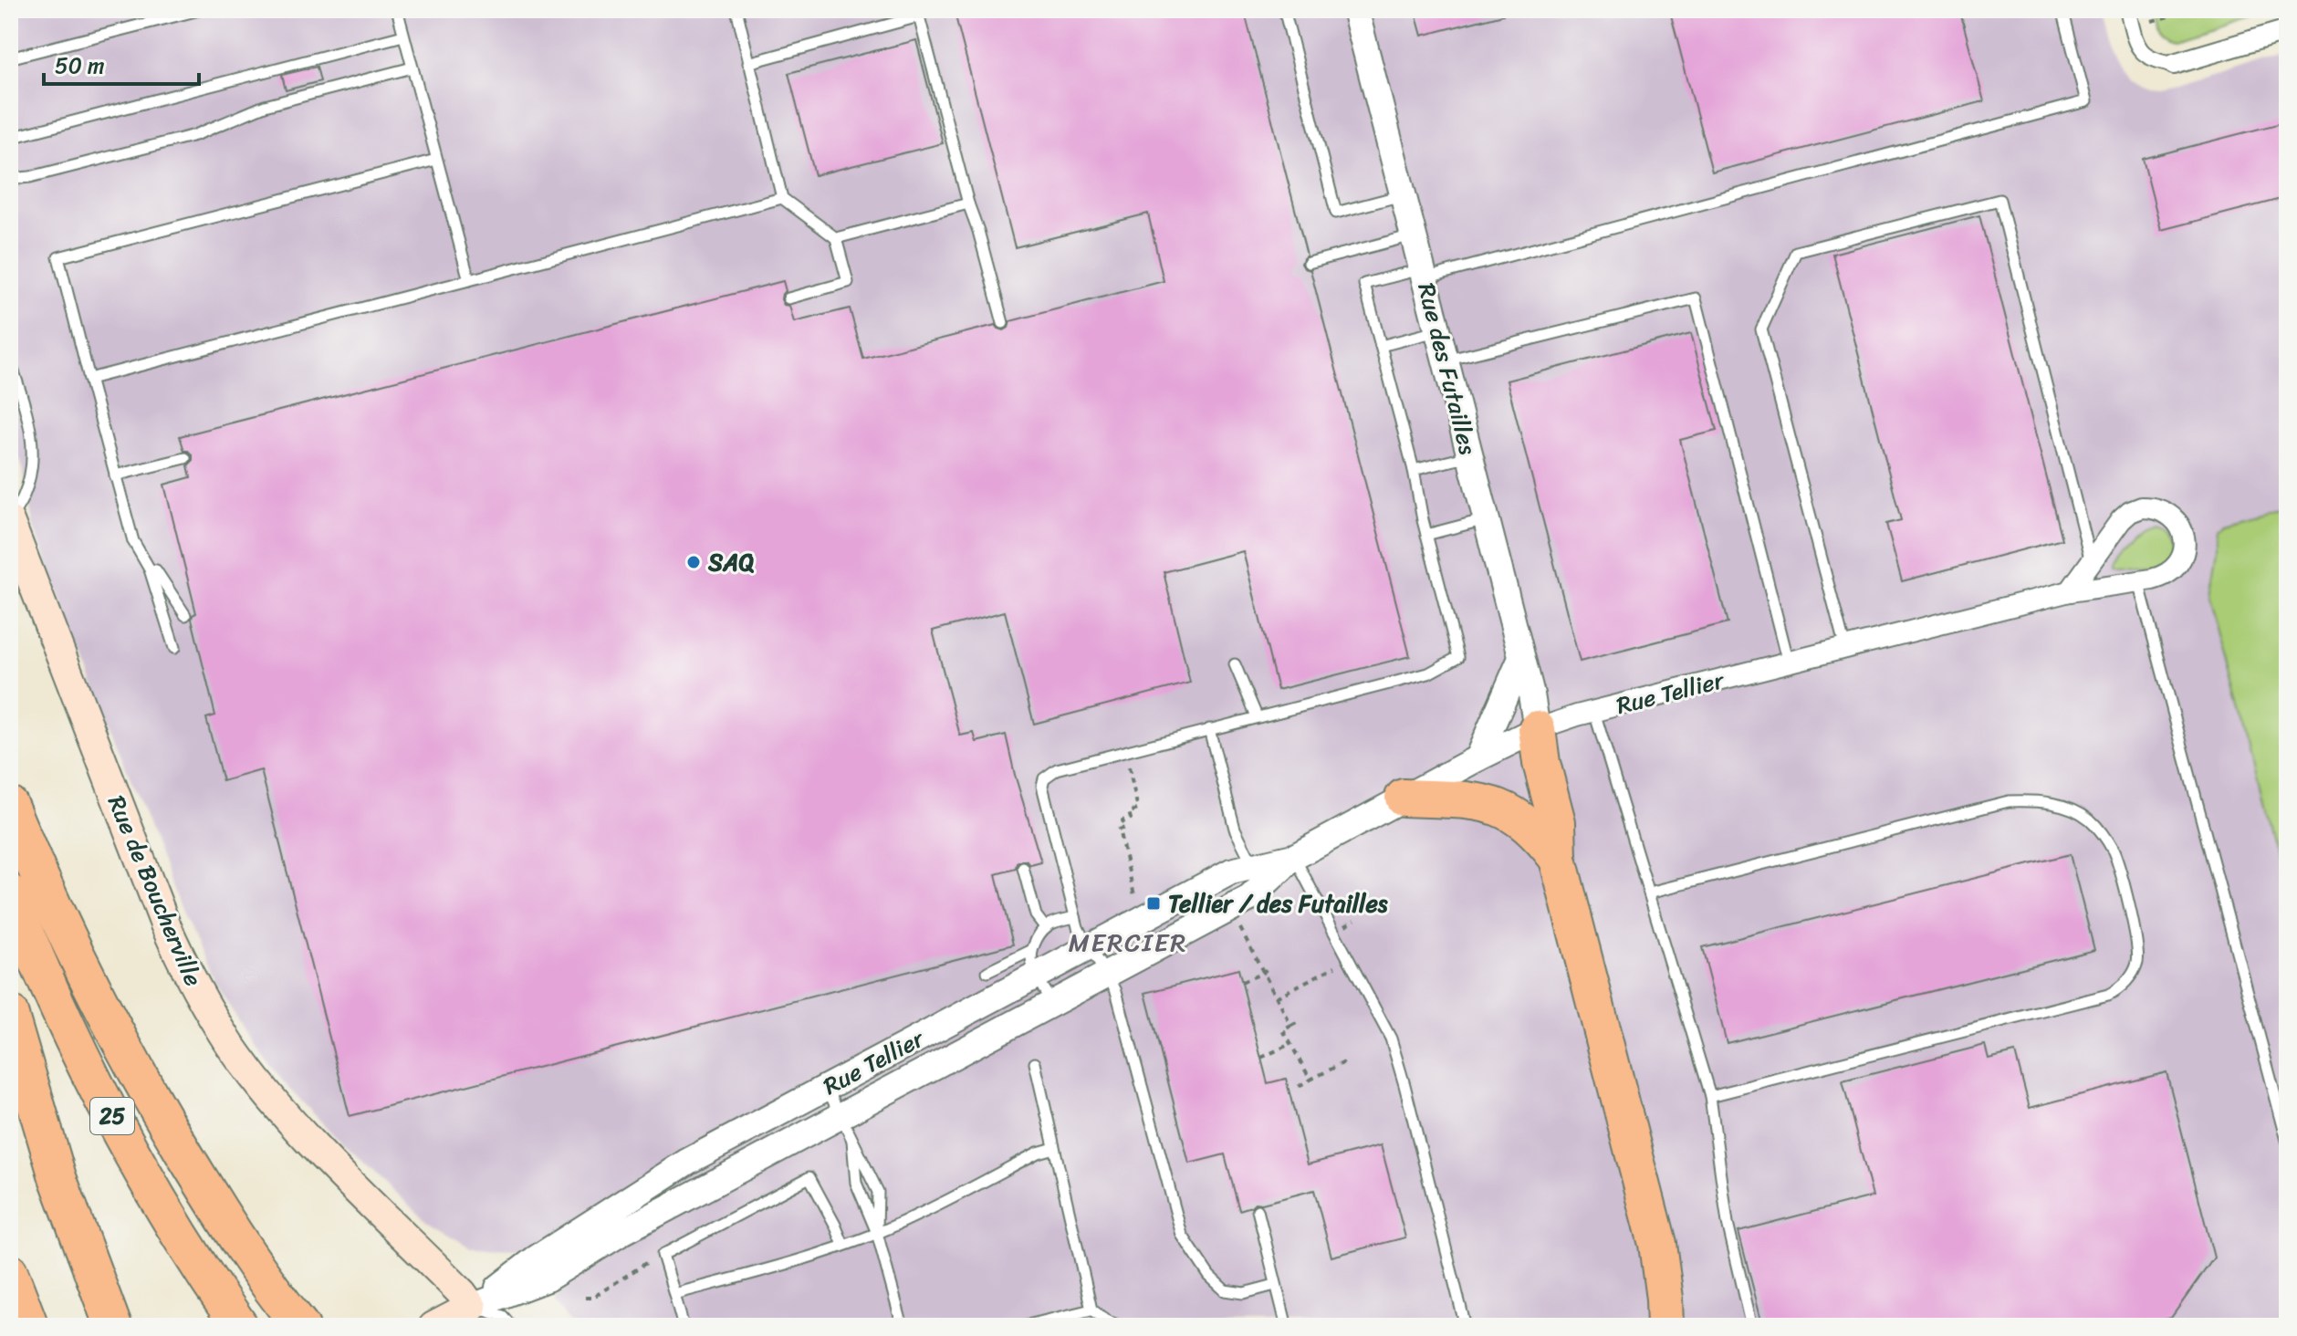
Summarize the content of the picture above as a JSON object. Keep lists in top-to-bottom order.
{
  "streets": {
    "highway": ["25"],
    "main road": ["Rue Tellier", "Rue de Boucherville"],
    "street": ["Rue des Futailles"]
  },
  "crossings": [
    ["Rue des Futailles", "Rue Tellier"],
    ["Rue Tellier", "Rue de Boucherville"]
  ],
  "districts": ["MERCIER"],
  "places": {
    "other": ["SAQ"],
    "transit": ["Tellier / des Futailles"]
  },
  "scale_bar": "50 m"
}
